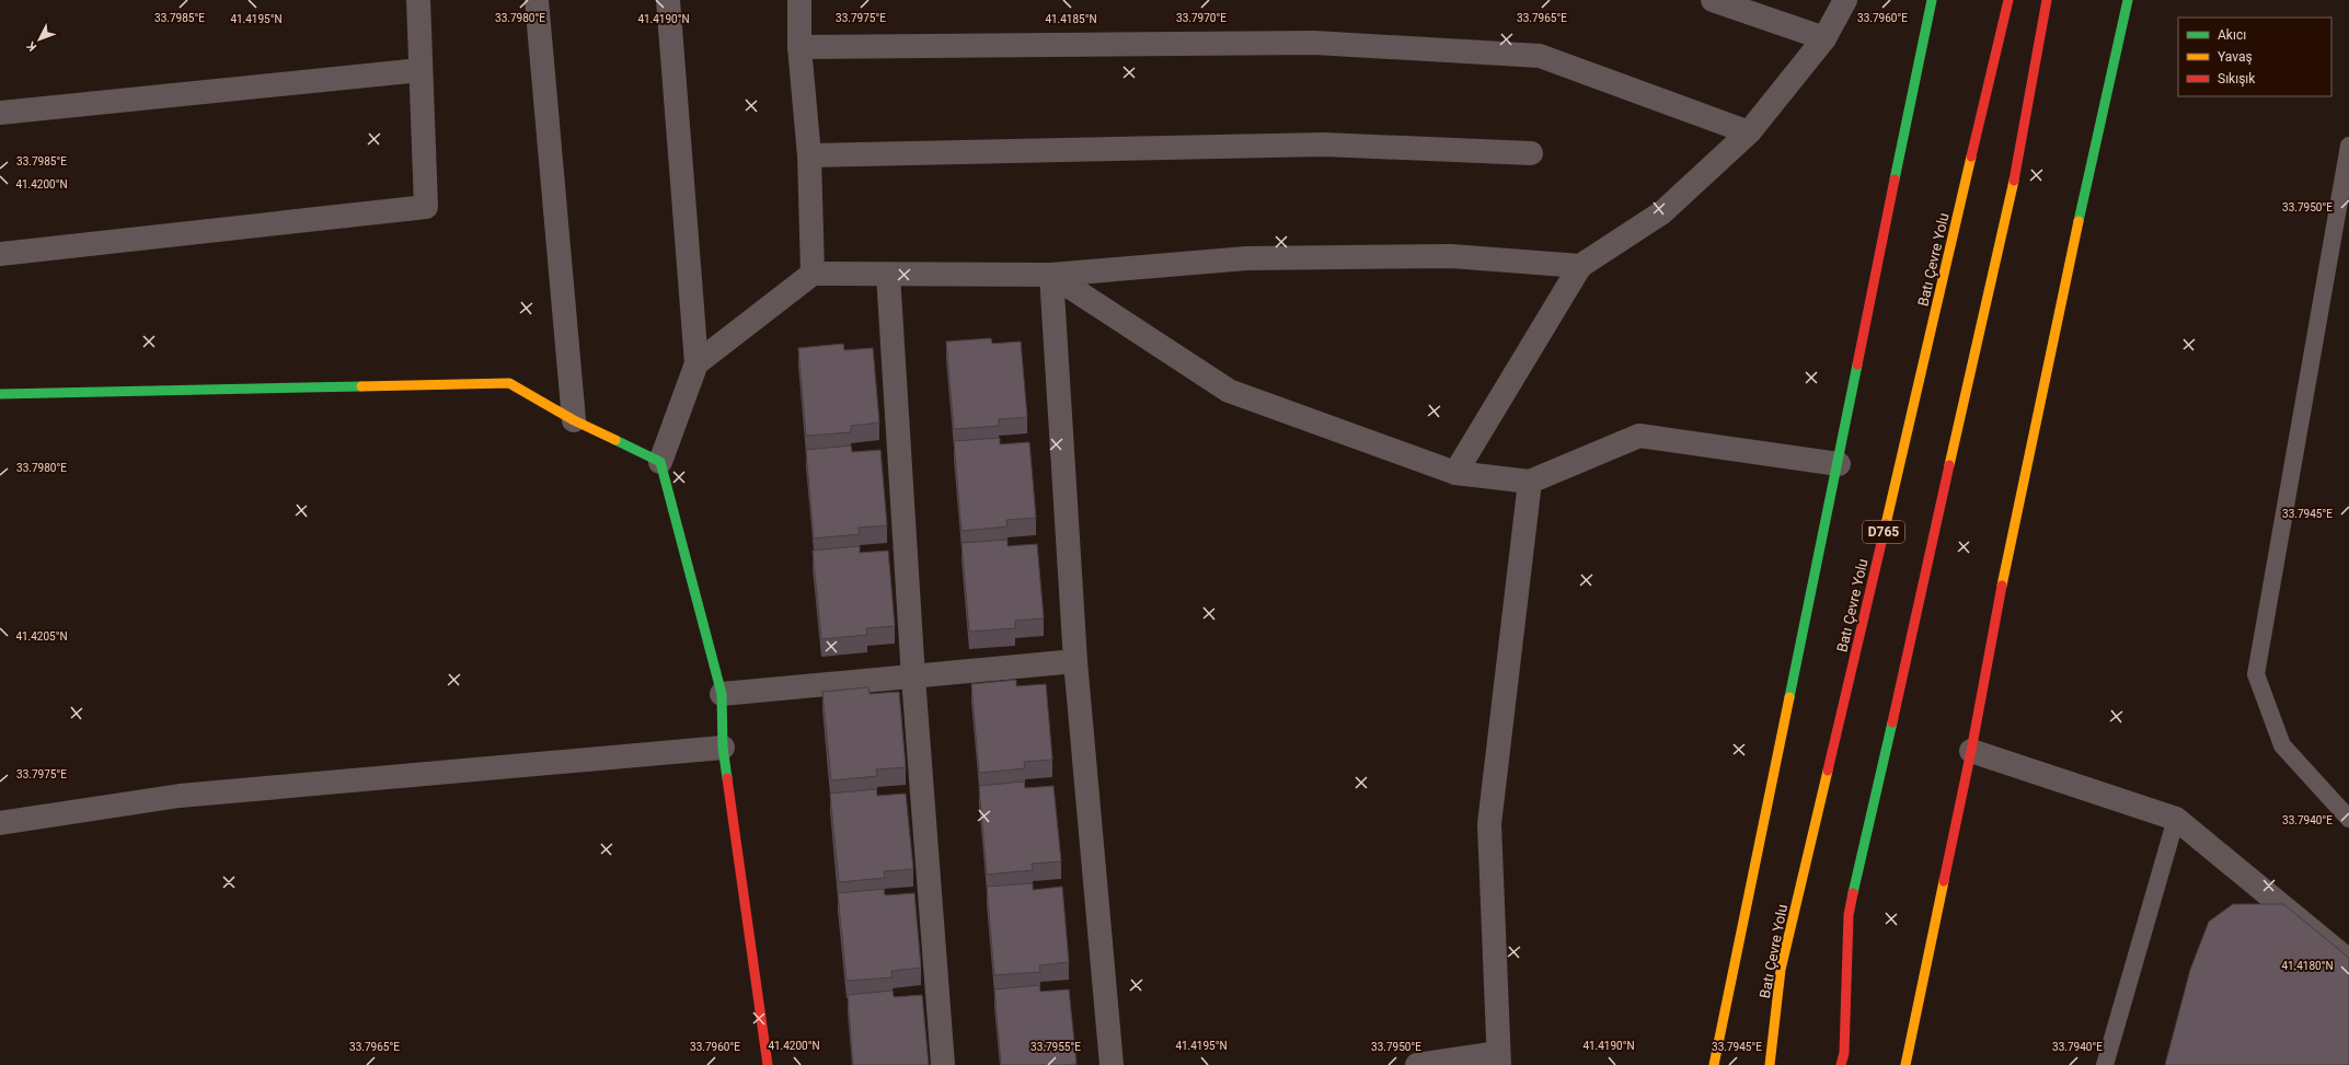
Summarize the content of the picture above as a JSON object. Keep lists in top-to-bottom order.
{
  "streets": {
    "main road": ["Batı Çevre Yolu", "D765"]
  },
  "legend": ["Akıcı", "Yavaş", "Sıkışık"],
  "north": "bottom left",
  "coordinates": [
    "33.7985°E",
    "33.7970°E",
    "33.7965°E",
    "33.7960°E",
    "33.7980°E",
    "33.7975°E",
    "41.4195°N",
    "41.4190°N",
    "41.4185°N",
    "41.4200°N",
    "33.7950°E",
    "33.7945°E",
    "41.4205°N",
    "33.7940°E",
    "41.4180°N",
    "33.7955°E"
  ]
}
